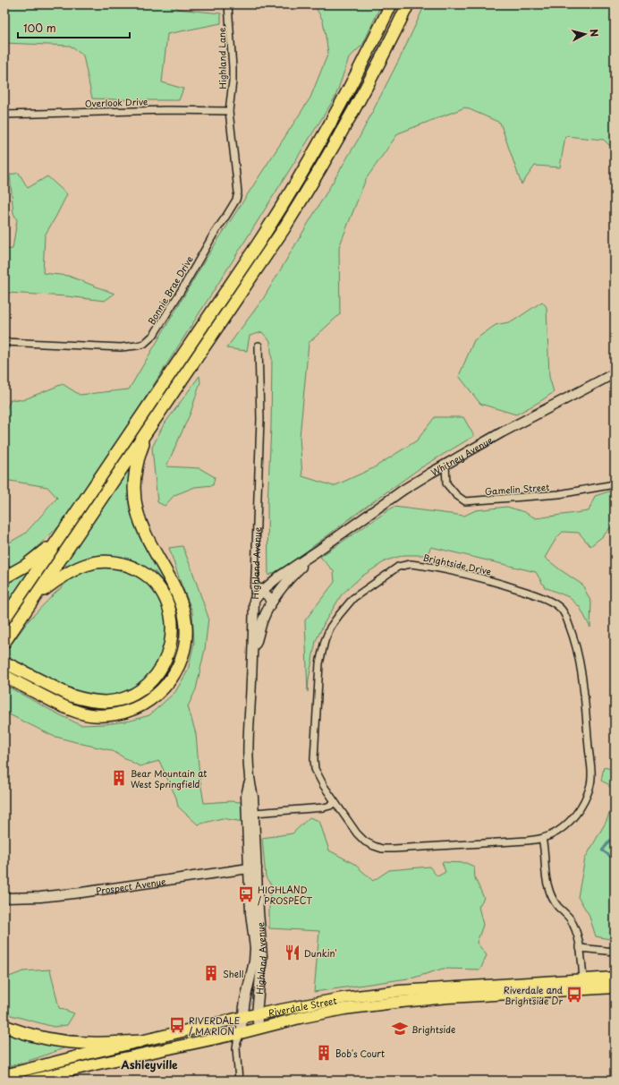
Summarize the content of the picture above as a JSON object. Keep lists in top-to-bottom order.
{
  "streets": {
    "main road": [
      "Whitney Avenue",
      "Highland Avenue",
      "Prospect Avenue",
      "Riverdale Street"
    ],
    "street": [
      "Highland Lane",
      "Overlook Drive",
      "Bonnie Brae Drive",
      "Gamelin Street",
      "Brightside Drive"
    ]
  },
  "crossings": [
    ["Highland Lane", "Overlook Drive"],
    ["Highland Lane", "Bonnie Brae Drive"],
    ["Overlook Drive", "Bonnie Brae Drive"],
    ["Whitney Avenue", "Gamelin Street"],
    ["Whitney Avenue", "Highland Avenue"],
    ["Highland Avenue", "Prospect Avenue"],
    ["Highland Avenue", "Riverdale Street"]
  ],
  "districts": ["Ashleyville"],
  "places": {
    "building": ["Bear Mountain at West Springfield", "Shell", "Bob's Court"],
    "bus stop": ["HIGHLAND / PROSPECT", "Riverdale and Brightside Dr", "RIVERDALE / MARION"],
    "restaurant": ["Dunkin'"],
    "school or university": ["Brightside"]
  },
  "scale_bar": "100 m",
  "north": "right"
}
